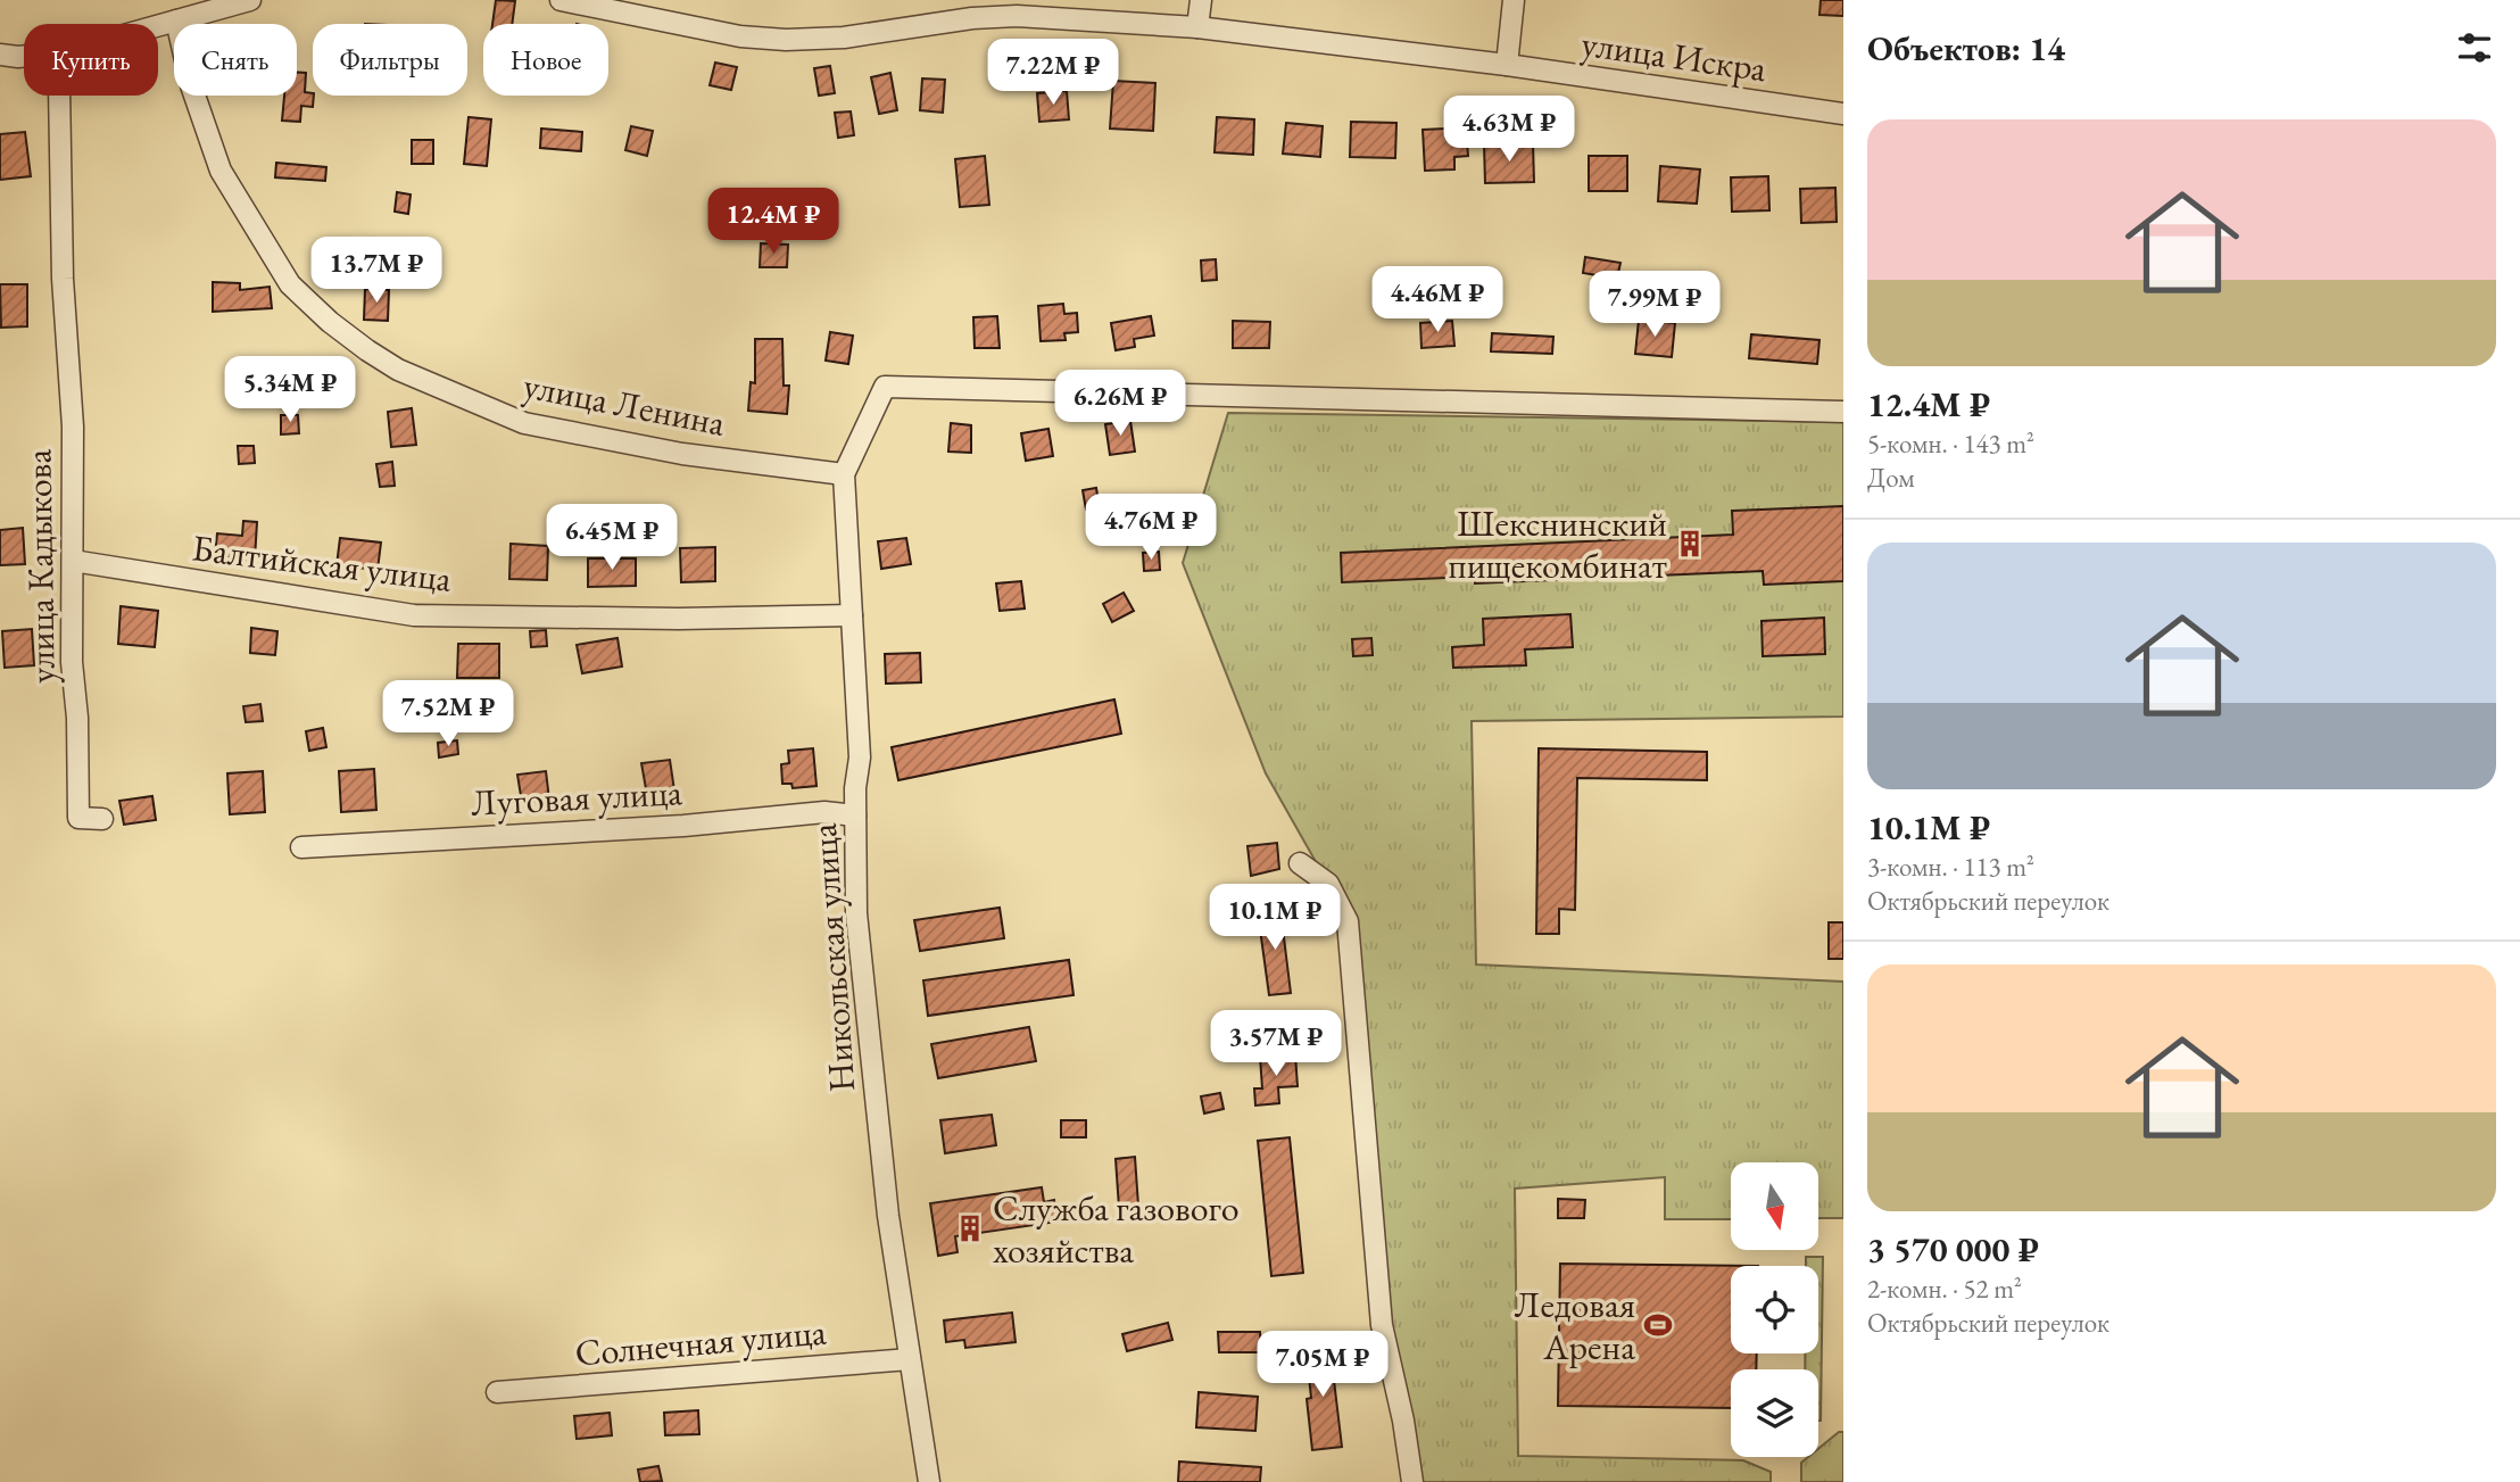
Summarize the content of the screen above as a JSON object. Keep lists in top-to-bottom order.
{
  "streets": {
    "street": [
      "улица Искра",
      "улица Ленина",
      "Балтийская улица",
      "улица Кадыкова",
      "Луговая улица",
      "Никольская улица",
      "Солнечная улица"
    ]
  },
  "crossings": [
    ["улица Ленина", "Никольская улица"],
    ["Балтийская улица", "улица Кадыкова"],
    ["Балтийская улица", "Никольская улица"],
    ["Луговая улица", "Никольская улица"],
    ["Никольская улица", "Солнечная улица"]
  ],
  "places": {
    "building": ["Шекснинский пищекомбинат", "Служба газового хозяйства"],
    "sports": ["Ледовая Арена"]
  },
  "north": "bottom",
  "page": {
    "heading": "Объектов: 14",
    "chip": [
      "Купить",
      "Снять",
      "Фильтры",
      "Новое"
    ],
    "price": [
      "7.22M ₽",
      "4.63M ₽",
      "12.4M ₽",
      "13.7M ₽",
      "4.46M ₽",
      "7.99M ₽",
      "5.34M ₽",
      "6.26M ₽",
      "4.76M ₽",
      "6.45M ₽",
      "7.52M ₽",
      "10.1M ₽",
      "3.57M ₽",
      "7.05M ₽"
    ],
    "list": [
      {
        "name": "12.4M ₽",
        "note": "5-комн. · 143 m² · Дом"
      },
      {
        "name": "10.1M ₽",
        "note": "3-комн. · 113 m² · Октябрьский переулок"
      },
      {
        "name": "3 570 000 ₽",
        "note": "2-комн. · 52 m² · Октябрьский переулок"
      }
    ]
  }
}
